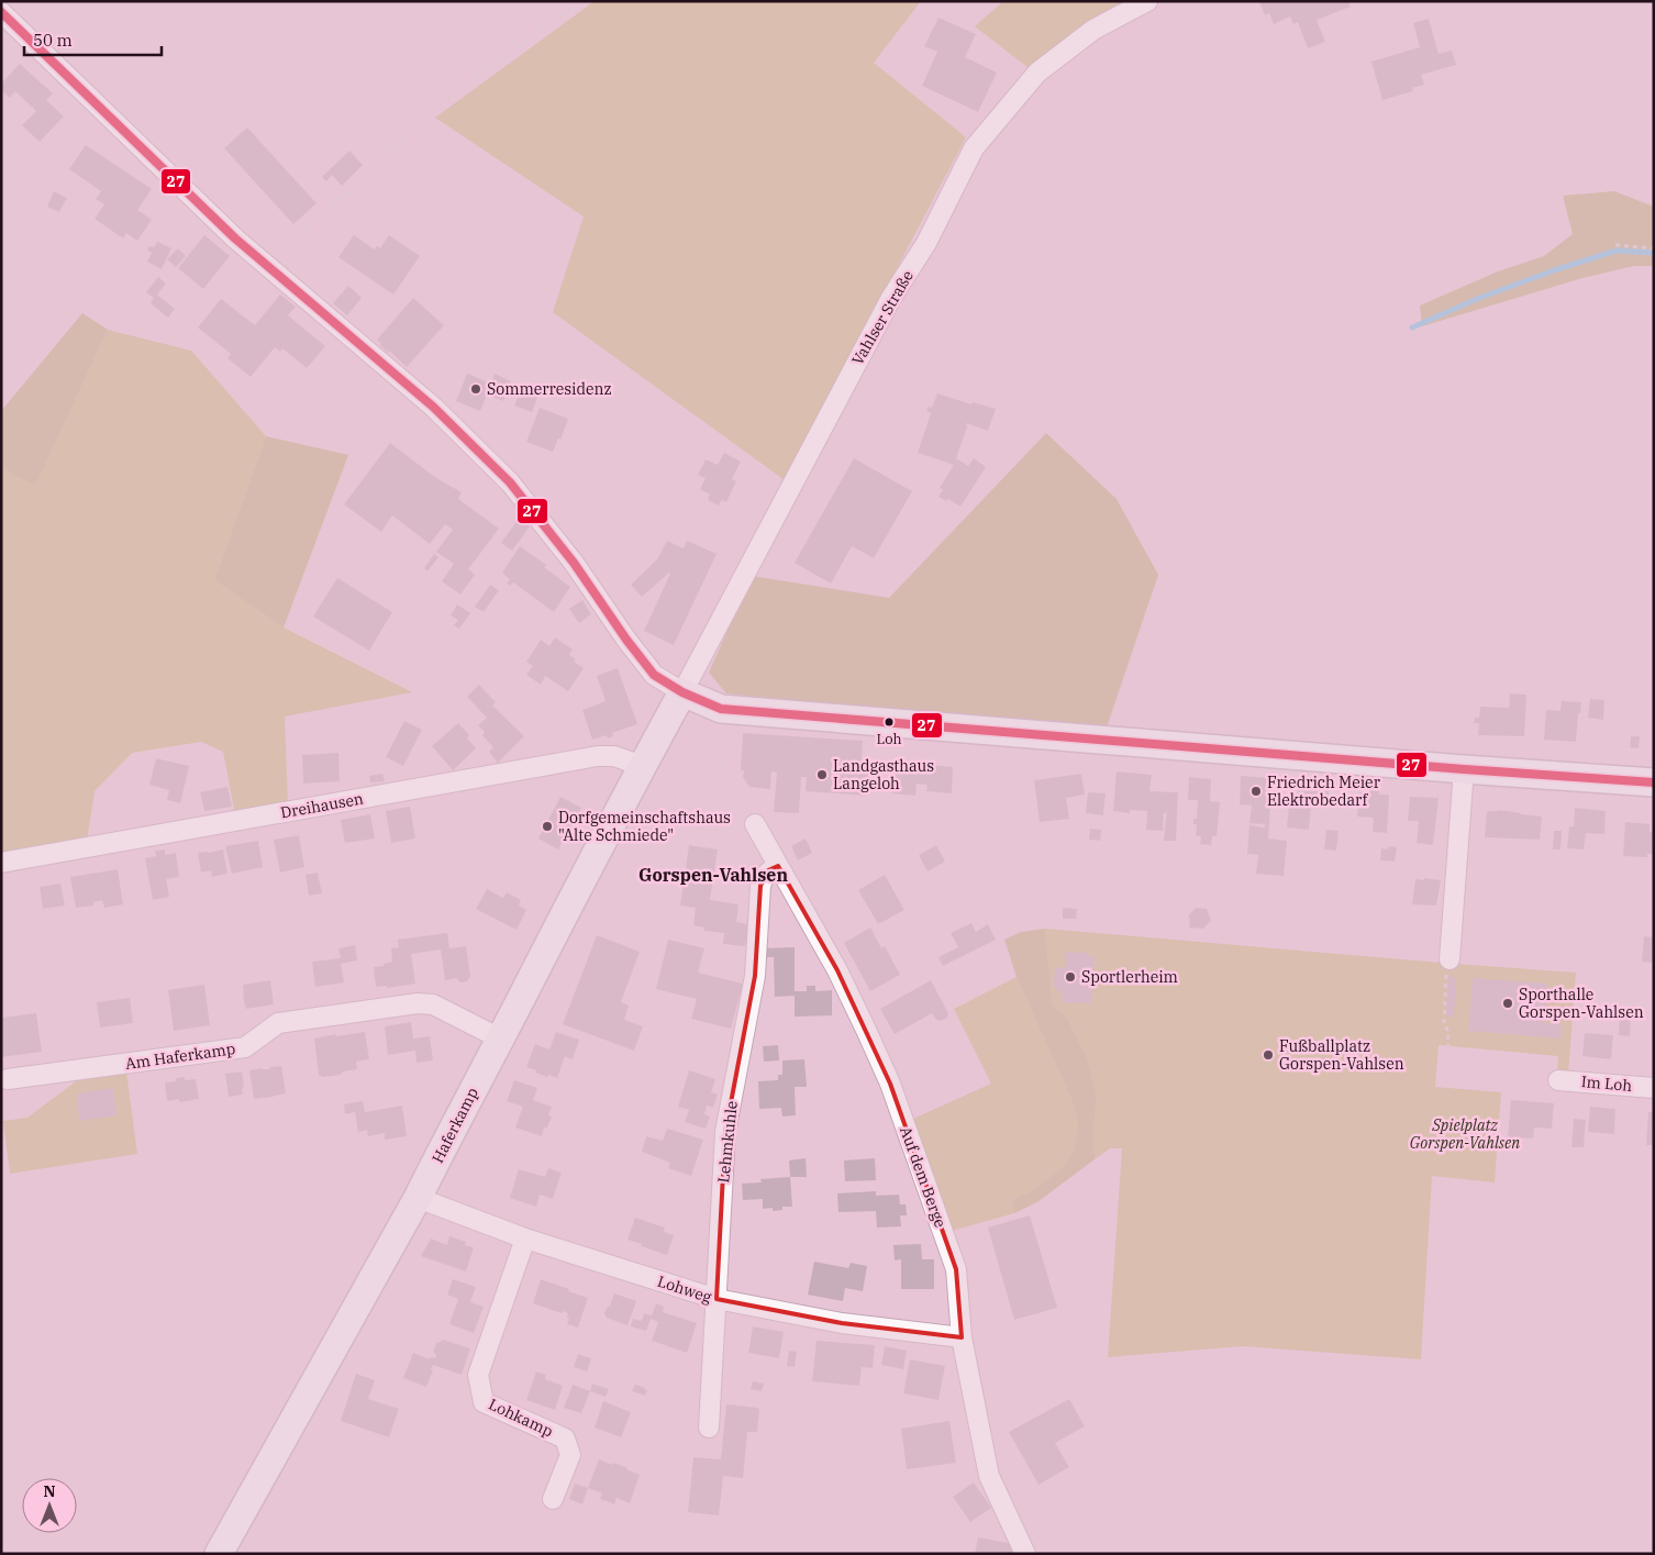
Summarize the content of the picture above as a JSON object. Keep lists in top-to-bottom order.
{
  "streets": {
    "street": [
      "Vahlser Straße",
      "Dreihausen",
      "Am Haferkamp",
      "Im Loh",
      "Haferkamp",
      "Lehmkuhle",
      "Auf dem Berge",
      "Lohweg",
      "Lohkamp"
    ]
  },
  "crossings": [
    ["Vahlser Straße", "Haferkamp"],
    ["Dreihausen", "Haferkamp"],
    ["Am Haferkamp", "Haferkamp"],
    ["Haferkamp", "Lohweg"],
    ["Lehmkuhle", "Auf dem Berge"],
    ["Lehmkuhle", "Lohweg"],
    ["Auf dem Berge", "Lohweg"],
    ["Lohweg", "Lohkamp"]
  ],
  "districts": ["Gorspen-Vahlsen"],
  "parks": ["Spielplatz Gorspen-Vahlsen"],
  "places": [
    "Sommerresidenz",
    "Loh",
    "Landgasthaus Langeloh",
    "Friedrich Meier Elektrobedarf",
    "Dorfgemeinschaftshaus \"Alte Schmiede\"",
    "Sportlerheim",
    "Sporthalle Gorspen-Vahlsen",
    "Fußballplatz Gorspen-Vahlsen"
  ],
  "lines": ["transit line 27"],
  "scale_bar": "50 m",
  "north": "top"
}
